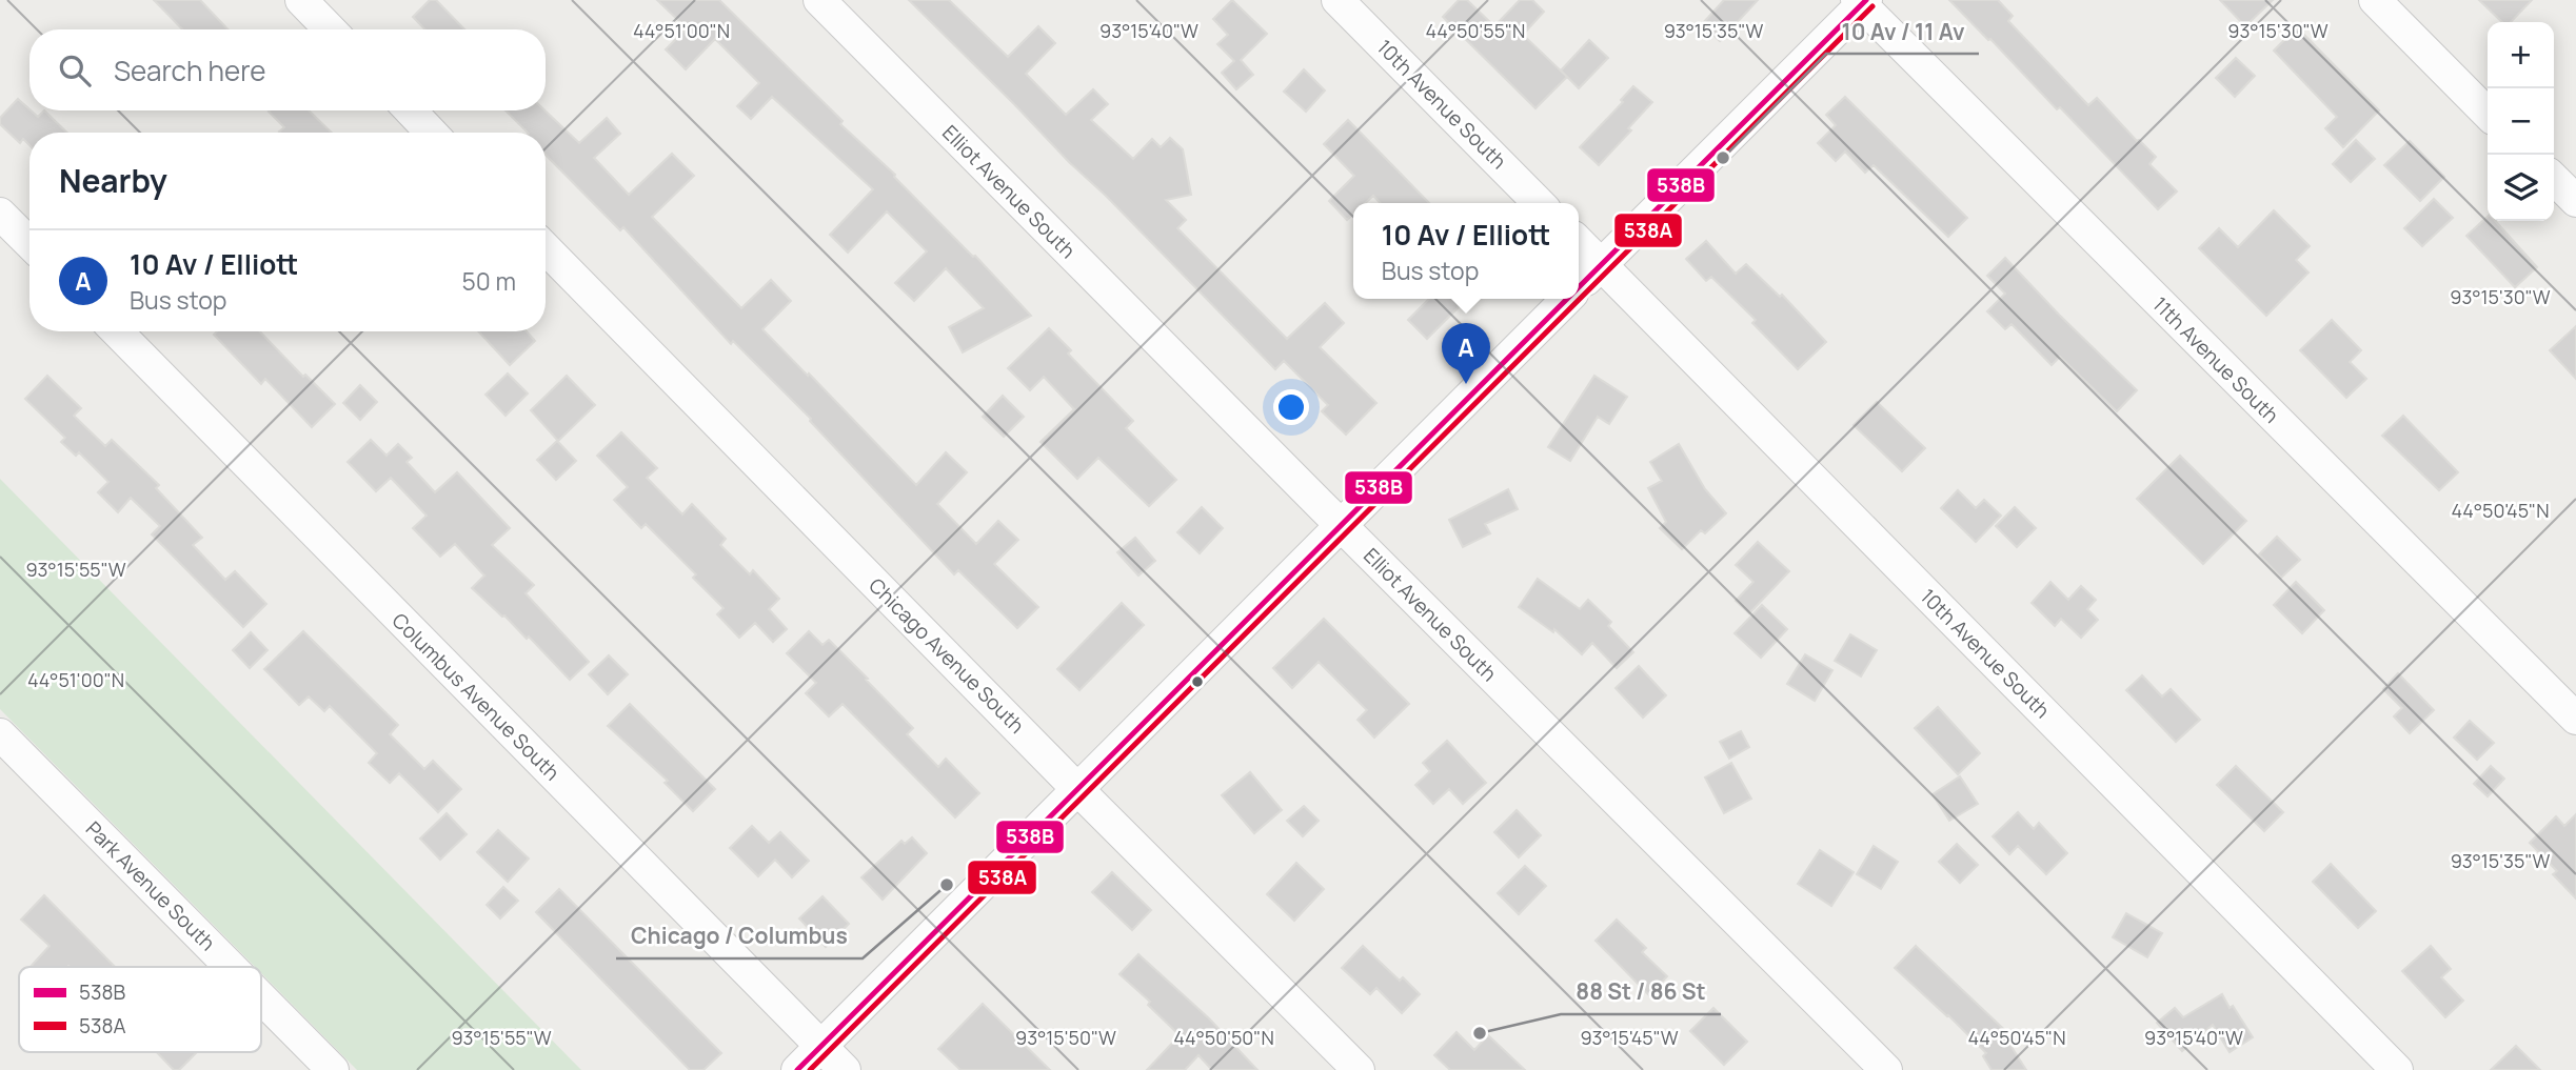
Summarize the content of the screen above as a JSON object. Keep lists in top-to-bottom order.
{
  "streets": {
    "street": [
      "10th Avenue South",
      "Elliot Avenue South",
      "11th Avenue South",
      "Chicago Avenue South",
      "Columbus Avenue South",
      "Park Avenue South"
    ]
  },
  "places": ["10 Av / 11 Av", "Chicago / Columbus", "88 St / 86 St"],
  "lines": ["transit line 538B", "transit line 538A"],
  "legend": ["538B", "538A"],
  "page": {
    "map_buttons": ["+", "−"],
    "search": "Search here",
    "heading": "Nearby",
    "popup": ["10 Av / Elliott", "Bus stop"],
    "list": [
      {
        "mark": "A",
        "name": "10 Av / Elliott",
        "note": "Bus stop",
        "value": "50 m"
      }
    ],
    "pins": "A"
  },
  "coordinates": [
    "93°15'40\"W",
    "44°51'00\"N",
    "44°50'55\"N",
    "93°15'35\"W",
    "93°15'30\"W",
    "44°50'45\"N",
    "93°15'55\"W",
    "44°50'50\"N",
    "93°15'50\"W",
    "93°15'45\"W"
  ]
}
